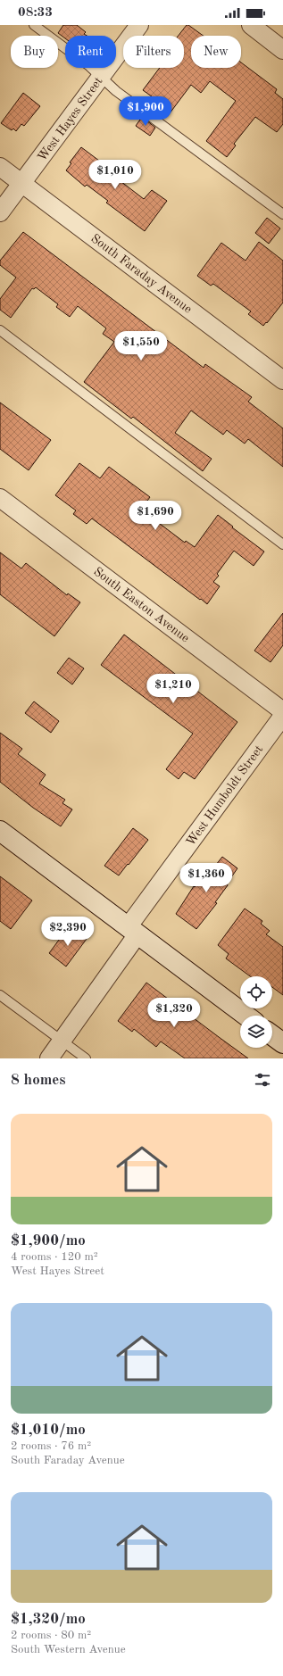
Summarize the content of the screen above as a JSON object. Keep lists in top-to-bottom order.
{
  "streets": {
    "street": [
      "West Hayes Street",
      "South Faraday Avenue",
      "South Easton Avenue",
      "West Humboldt Street"
    ]
  },
  "crossings": [
    ["West Hayes Street", "South Faraday Avenue"]
  ],
  "page": {
    "status": "08:33",
    "chip": [
      "Buy",
      "Rent",
      "Filters",
      "New"
    ],
    "price": [
      "$1,900",
      "$1,010",
      "$1,550",
      "$1,690",
      "$1,210",
      "$1,360",
      "$2,390",
      "$1,320"
    ],
    "heading": "8 homes",
    "list": [
      {
        "name": "$1,900/mo",
        "note": "4 rooms · 120 m² · West Hayes Street"
      },
      {
        "name": "$1,010/mo",
        "note": "2 rooms · 76 m² · South Faraday Avenue"
      },
      {
        "name": "$1,320/mo",
        "note": "2 rooms · 80 m² · South Western Avenue"
      }
    ]
  }
}
